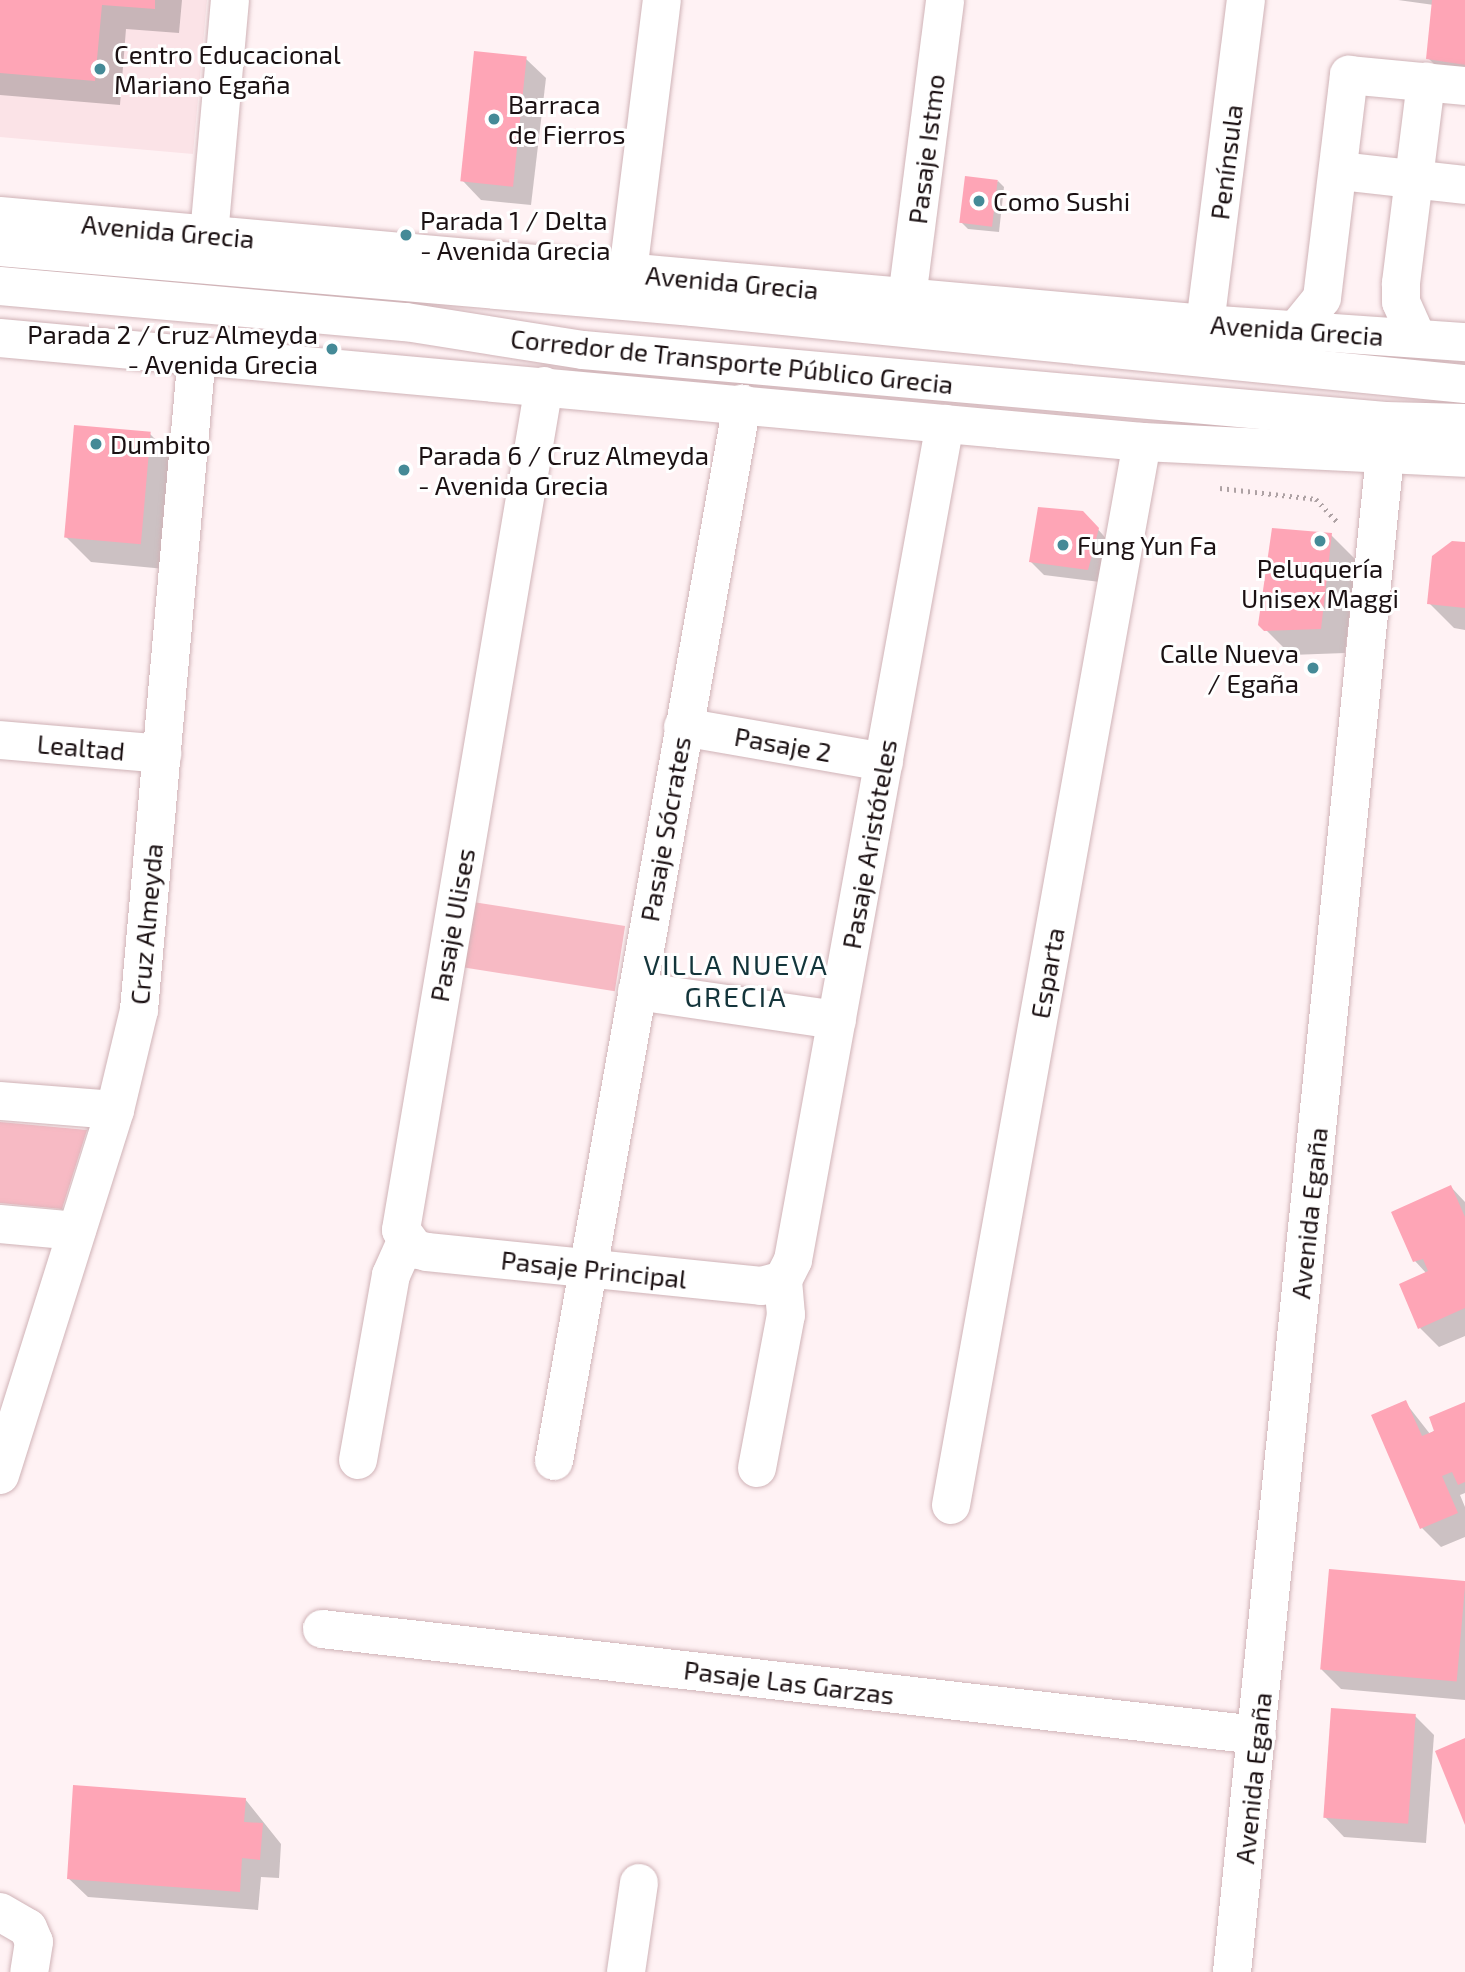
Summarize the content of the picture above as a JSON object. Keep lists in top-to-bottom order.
{
  "streets": {
    "street": [
      "Pasaje Istmo",
      "Península",
      "Avenida Grecia",
      "Corredor de Transporte Público Grecia",
      "Pasaje 2",
      "Lealtad",
      "Pasaje Sócrates",
      "Pasaje Aristóteles",
      "Cruz Almeyda",
      "Pasaje Ulises",
      "Esparta",
      "Avenida Egaña",
      "Pasaje Principal",
      "Pasaje Las Garzas"
    ]
  },
  "crossings": [
    ["Pasaje Istmo", "Avenida Grecia"],
    ["Península", "Avenida Grecia"],
    ["Pasaje 2", "Pasaje Sócrates"],
    ["Pasaje 2", "Pasaje Aristóteles"],
    ["Lealtad", "Cruz Almeyda"],
    ["Pasaje Sócrates", "Pasaje Principal"],
    ["Pasaje Aristóteles", "Pasaje Principal"],
    ["Pasaje Ulises", "Pasaje Principal"],
    ["Avenida Egaña", "Pasaje Las Garzas"]
  ],
  "districts": ["VILLA NUEVA GRECIA"],
  "places": [
    "Centro Educacional Mariano Egaña",
    "Barraca de Fierros",
    "Como Sushi",
    "Parada 1 / Delta - Avenida Grecia",
    "Parada 2 / Cruz Almeyda - Avenida Grecia",
    "Dumbito",
    "Parada 6 / Cruz Almeyda - Avenida Grecia",
    "Peluquería Unisex Maggi",
    "Fung Yun Fa",
    "Calle Nueva / Egaña"
  ]
}
